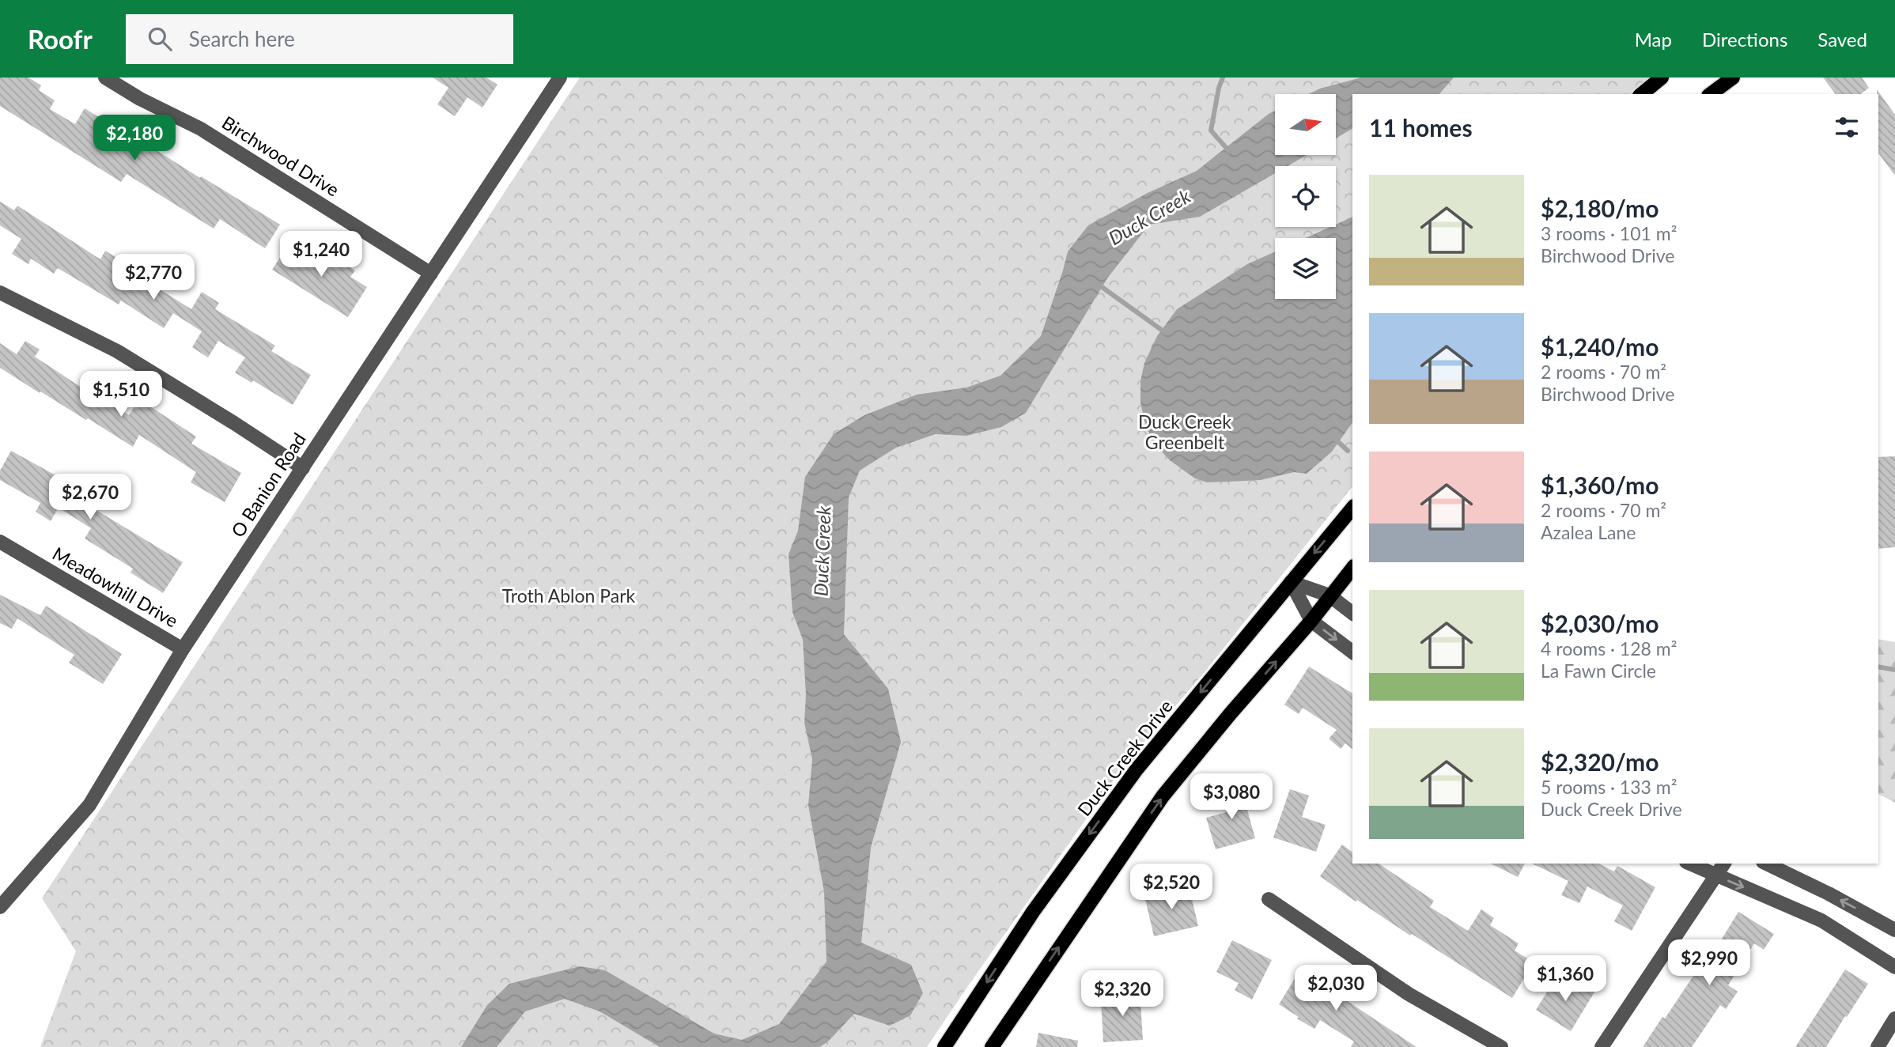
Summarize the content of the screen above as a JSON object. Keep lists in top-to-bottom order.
{
  "streets": {
    "main road": ["Duck Creek Drive"],
    "street": ["Birchwood Drive", "O Banion Road", "Meadowhill Drive"]
  },
  "crossings": [
    ["Birchwood Drive", "O Banion Road"],
    ["O Banion Road", "Meadowhill Drive"]
  ],
  "water": ["Duck Creek"],
  "parks": ["Duck Creek Greenbelt", "Troth Ablon Park"],
  "north": "right",
  "page": {
    "header": "Roofr",
    "search": "Search here",
    "nav": ["Map", "Directions", "Saved"],
    "heading": "11 homes",
    "price": [
      "$2,180",
      "$1,240",
      "$2,770",
      "$1,510",
      "$2,670",
      "$3,080",
      "$2,520",
      "$2,990",
      "$1,360",
      "$2,030",
      "$2,320"
    ],
    "list": [
      {
        "name": "$2,180/mo",
        "note": "3 rooms · 101 m² · Birchwood Drive"
      },
      {
        "name": "$1,240/mo",
        "note": "2 rooms · 70 m² · Birchwood Drive"
      },
      {
        "name": "$1,360/mo",
        "note": "2 rooms · 70 m² · Azalea Lane"
      },
      {
        "name": "$2,030/mo",
        "note": "4 rooms · 128 m² · La Fawn Circle"
      },
      {
        "name": "$2,320/mo",
        "note": "5 rooms · 133 m² · Duck Creek Drive"
      }
    ]
  }
}
